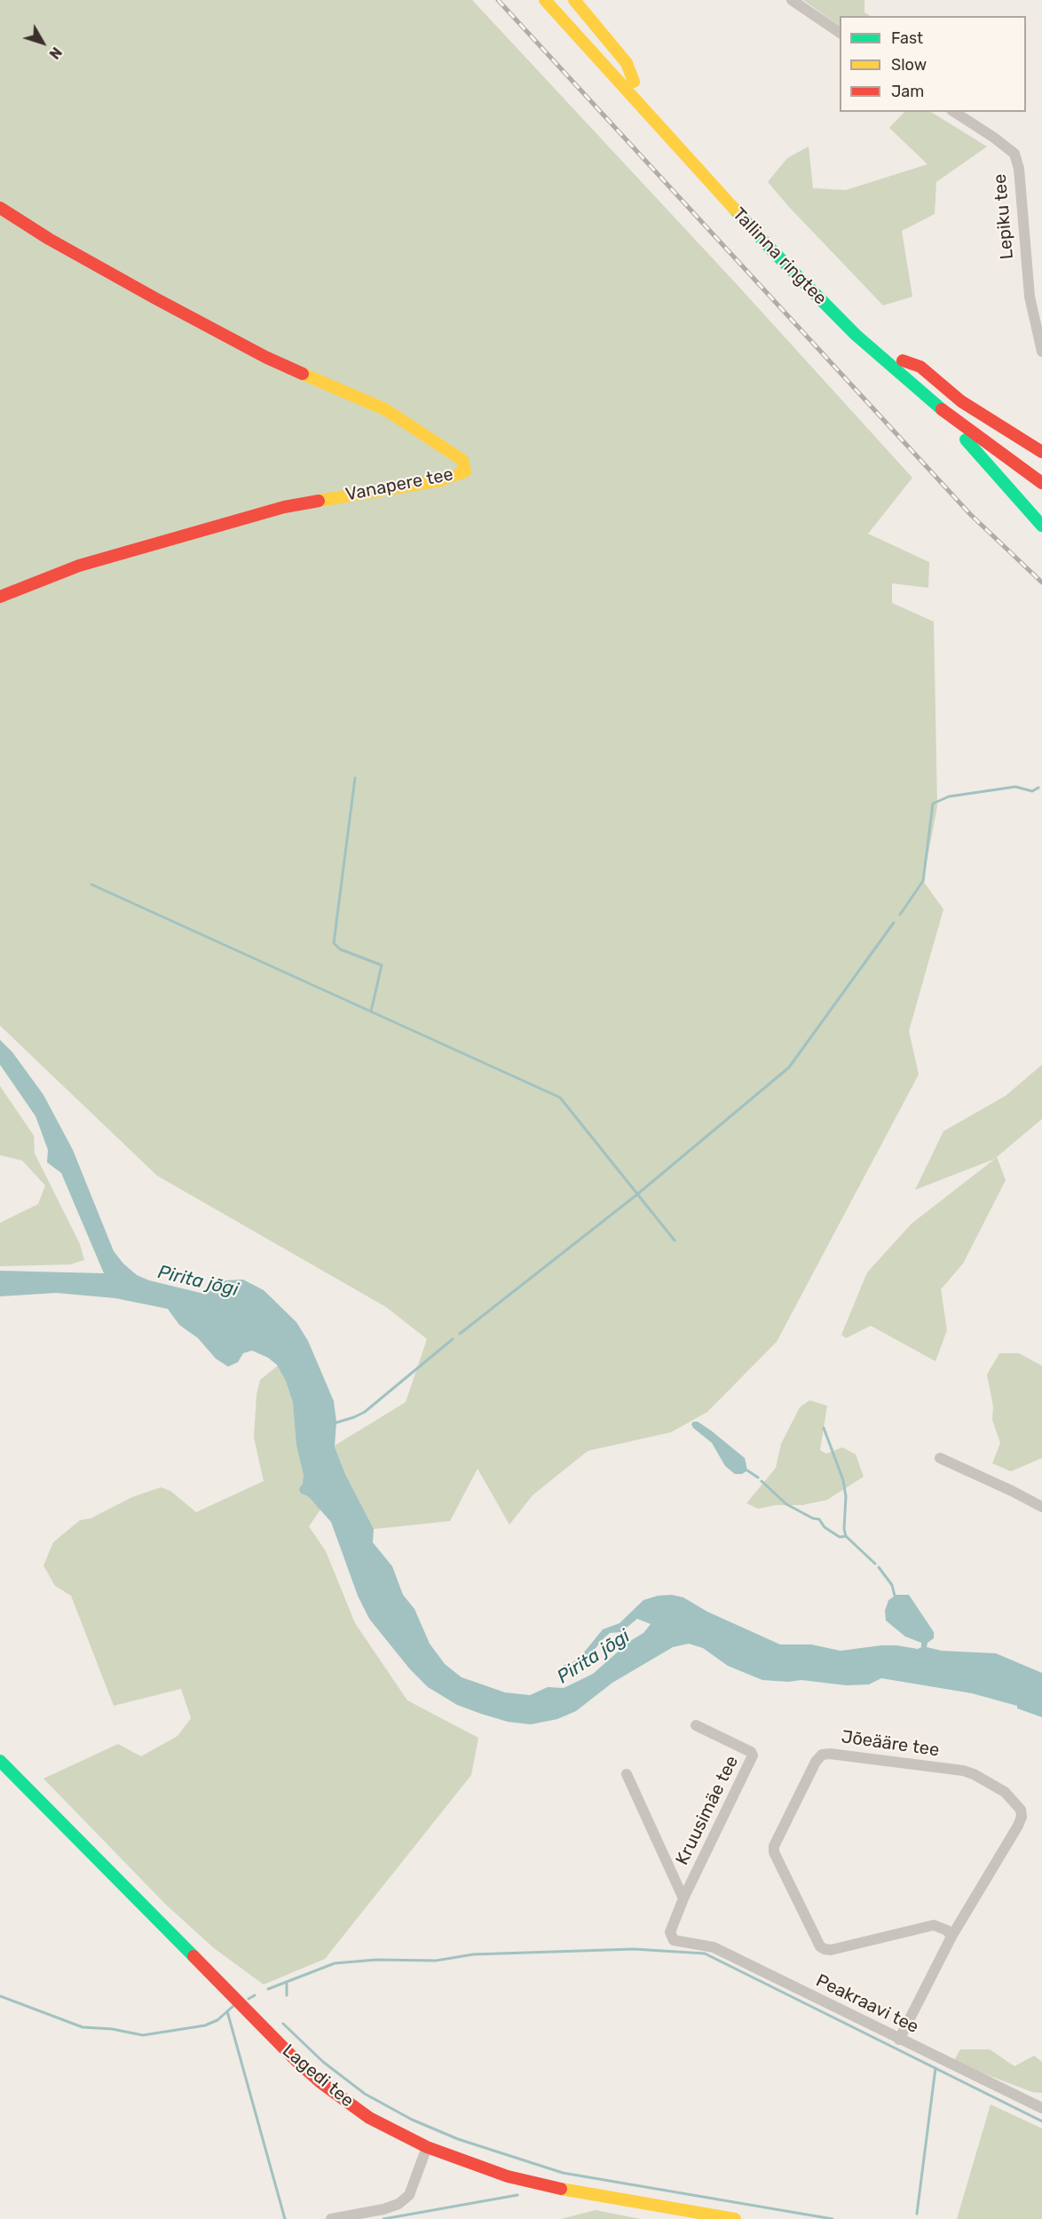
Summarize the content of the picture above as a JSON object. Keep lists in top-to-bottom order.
{
  "streets": {
    "main road": ["Tallinna ringtee", "Vanapere tee", "Lagedi tee"],
    "street": [
      "Lepiku tee",
      "Jõeääre tee",
      "Kruusimäe tee",
      "Peakraavi tee"
    ]
  },
  "crossings": [
    ["Jõeääre tee", "Peakraavi tee"],
    ["Kruusimäe tee", "Peakraavi tee"]
  ],
  "water": ["Pirita jõgi"],
  "legend": ["Fast", "Slow", "Jam"],
  "north": "bottom right"
}
